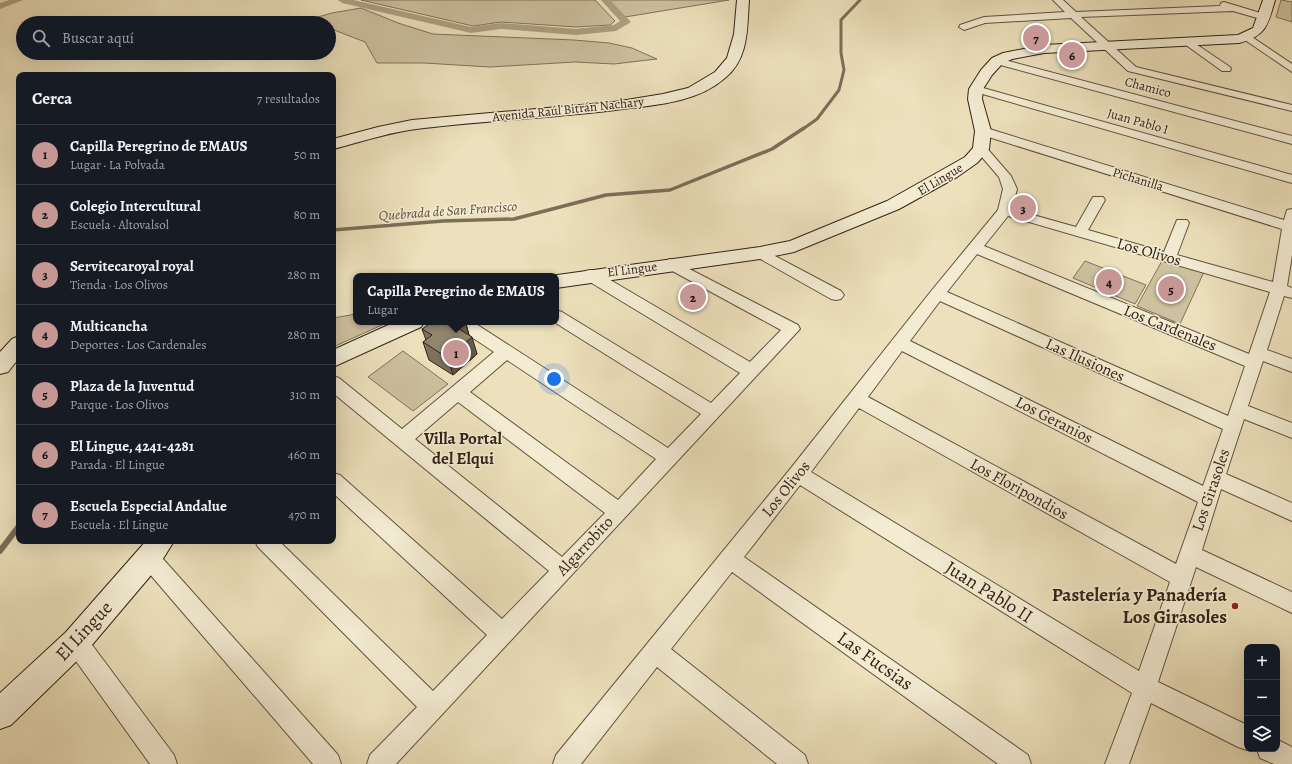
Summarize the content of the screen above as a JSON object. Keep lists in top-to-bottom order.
{
  "streets": {
    "street": [
      "Chamico",
      "Avenida Raúl Bitrán Nachary",
      "Juan Pablo I",
      "El Lingue",
      "Pichanilla",
      "Los Olivos",
      "Los Cardenales",
      "Las Ilusiones",
      "Los Geranios",
      "Los Floripondios",
      "Los Girasoles",
      "Algarrobito",
      "Juan Pablo II",
      "Las Fucsias"
    ]
  },
  "crossings": [
    ["El Lingue", "Los Olivos"],
    ["El Lingue", "Algarrobito"],
    ["Pichanilla", "Los Girasoles"],
    ["Los Olivos", "Los Cardenales"],
    ["Los Olivos", "Las Ilusiones"],
    ["Los Olivos", "Los Geranios"],
    ["Los Olivos", "Los Floripondios"],
    ["Los Olivos", "Los Girasoles"],
    ["Los Olivos", "Juan Pablo II"],
    ["Los Olivos", "Las Fucsias"],
    ["Los Cardenales", "Los Girasoles"],
    ["Las Ilusiones", "Los Girasoles"],
    ["Los Geranios", "Los Girasoles"],
    ["Los Floripondios", "Los Girasoles"],
    ["Los Girasoles", "Juan Pablo II"]
  ],
  "districts": ["Villa Portal del Elqui"],
  "water": ["Quebrada de San Francisco"],
  "places": ["Pastelería y Panadería Los Girasoles"],
  "page": {
    "search": "Buscar aquí",
    "pins": [
      "7",
      "6",
      "3",
      "4",
      "5",
      "2",
      "1"
    ],
    "heading": ["Cerca", "7 resultados"],
    "list": [
      {
        "mark": "1",
        "name": "Capilla Peregrino de EMAUS",
        "note": "Lugar · La Polvada",
        "value": "50 m"
      },
      {
        "mark": "2",
        "name": "Colegio Intercultural",
        "note": "Escuela · Altovalsol",
        "value": "80 m"
      },
      {
        "mark": "3",
        "name": "Servitecaroyal royal",
        "note": "Tienda · Los Olivos",
        "value": "280 m"
      },
      {
        "mark": "4",
        "name": "Multicancha",
        "note": "Deportes · Los Cardenales",
        "value": "280 m"
      },
      {
        "mark": "5",
        "name": "Plaza de la Juventud",
        "note": "Parque · Los Olivos",
        "value": "310 m"
      },
      {
        "mark": "6",
        "name": "El Lingue, 4241-4281",
        "note": "Parada · El Lingue",
        "value": "460 m"
      },
      {
        "mark": "7",
        "name": "Escuela Especial Andalue",
        "note": "Escuela · El Lingue",
        "value": "470 m"
      }
    ],
    "popup": ["Capilla Peregrino de EMAUS", "Lugar"],
    "map_buttons": ["+", "−"]
  }
}
